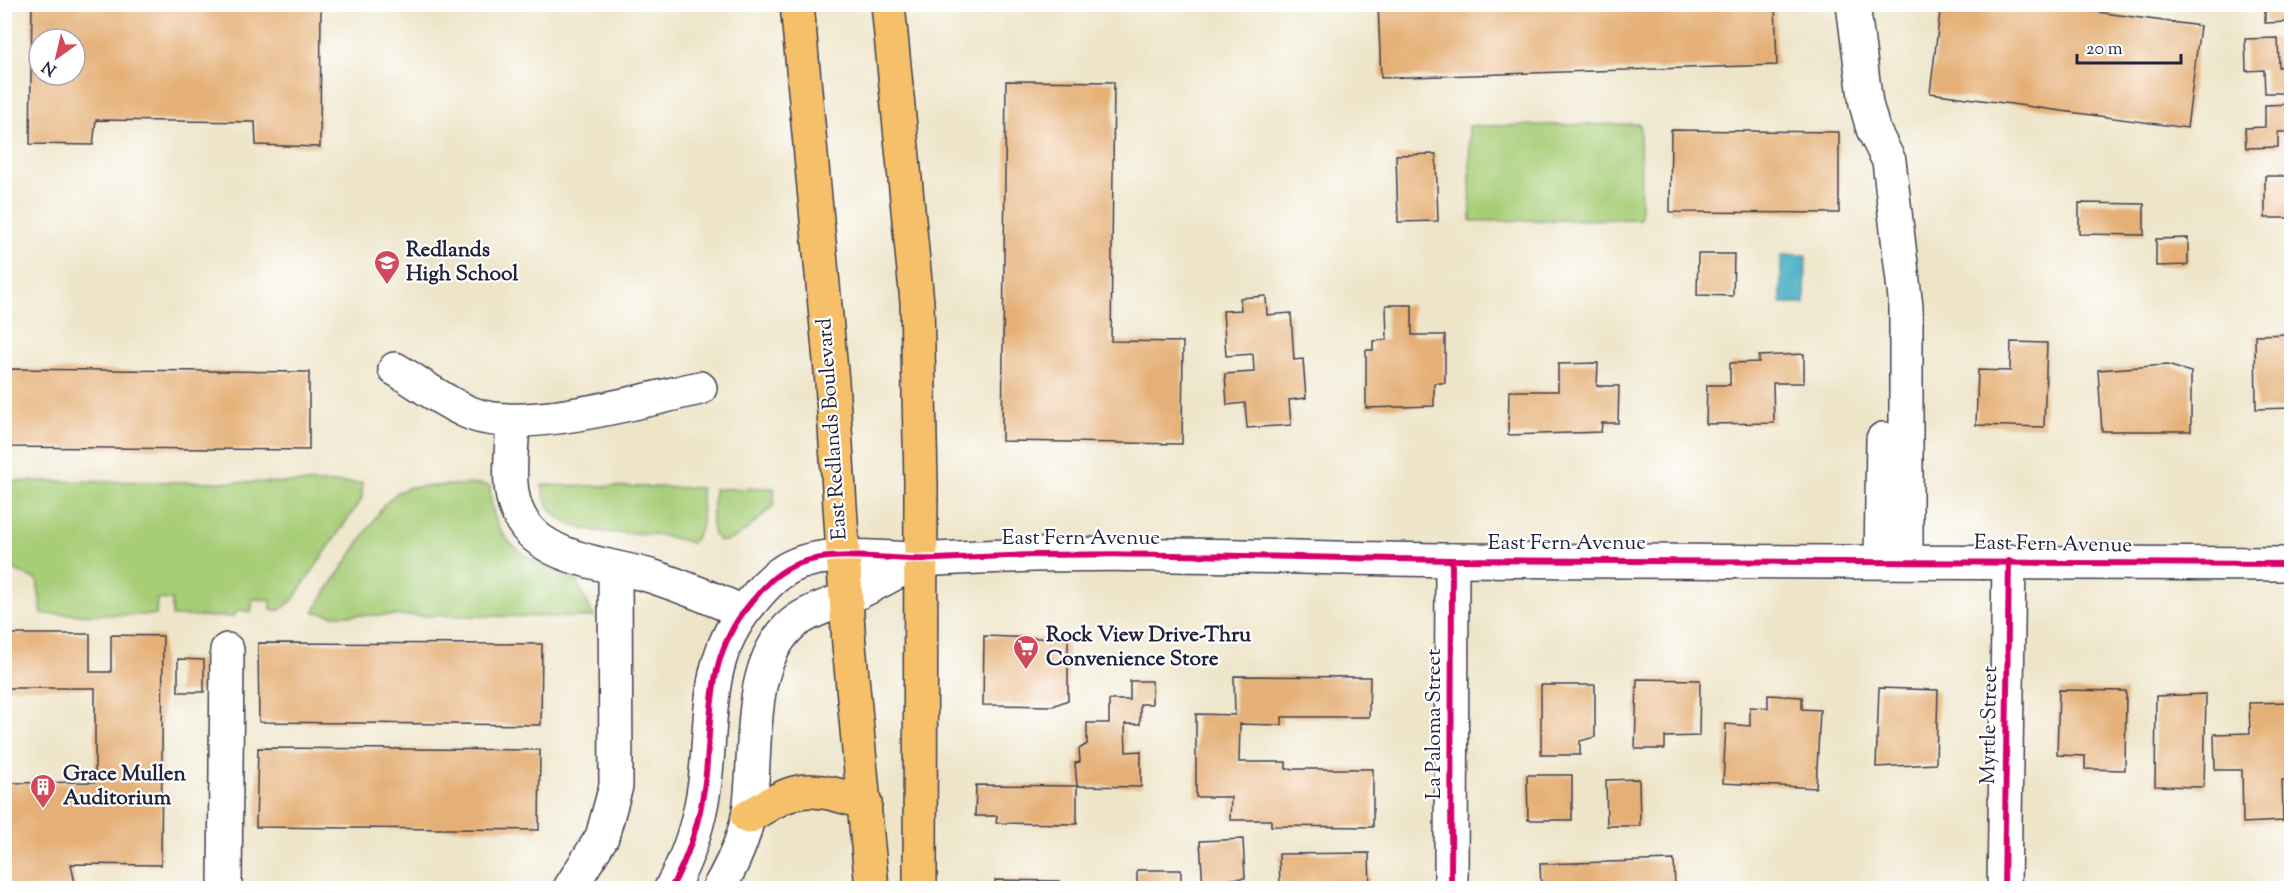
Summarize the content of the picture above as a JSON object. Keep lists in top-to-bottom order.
{
  "streets": {
    "main road": ["East Redlands Boulevard"],
    "street": ["East Fern Avenue", "La Paloma Street", "Myrtle Street"]
  },
  "crossings": [
    ["East Redlands Boulevard", "East Fern Avenue"],
    ["East Fern Avenue", "La Paloma Street"],
    ["East Fern Avenue", "Myrtle Street"]
  ],
  "places": {
    "school or university": ["Redlands High School"],
    "supermarket": ["Rock View Drive-Thru Convenience Store"],
    "building": ["Grace Mullen Auditorium"]
  },
  "scale_bar": "20 m",
  "north": "bottom left"
}
